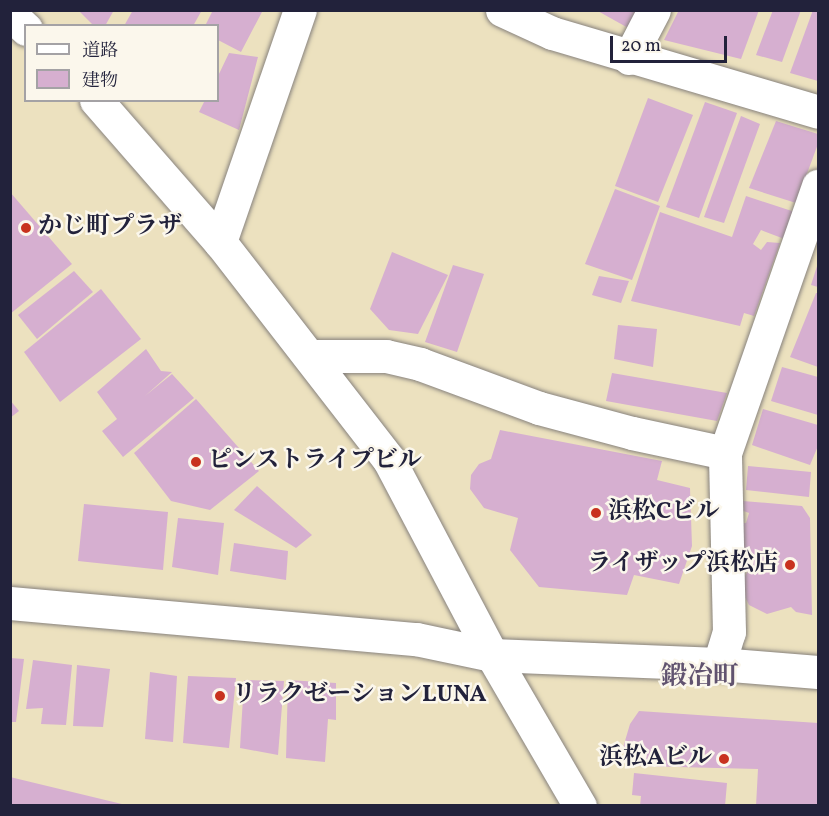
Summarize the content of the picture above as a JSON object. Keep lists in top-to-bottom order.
{
  "districts": ["鍛冶町"],
  "places": [
    "かじ町プラザ",
    "ピンストライプビル",
    "浜松Cビル",
    "ライザップ浜松店",
    "リラクゼーションLUNA",
    "浜松Aビル"
  ],
  "legend": ["道路", "建物"],
  "scale_bar": "20 m"
}
